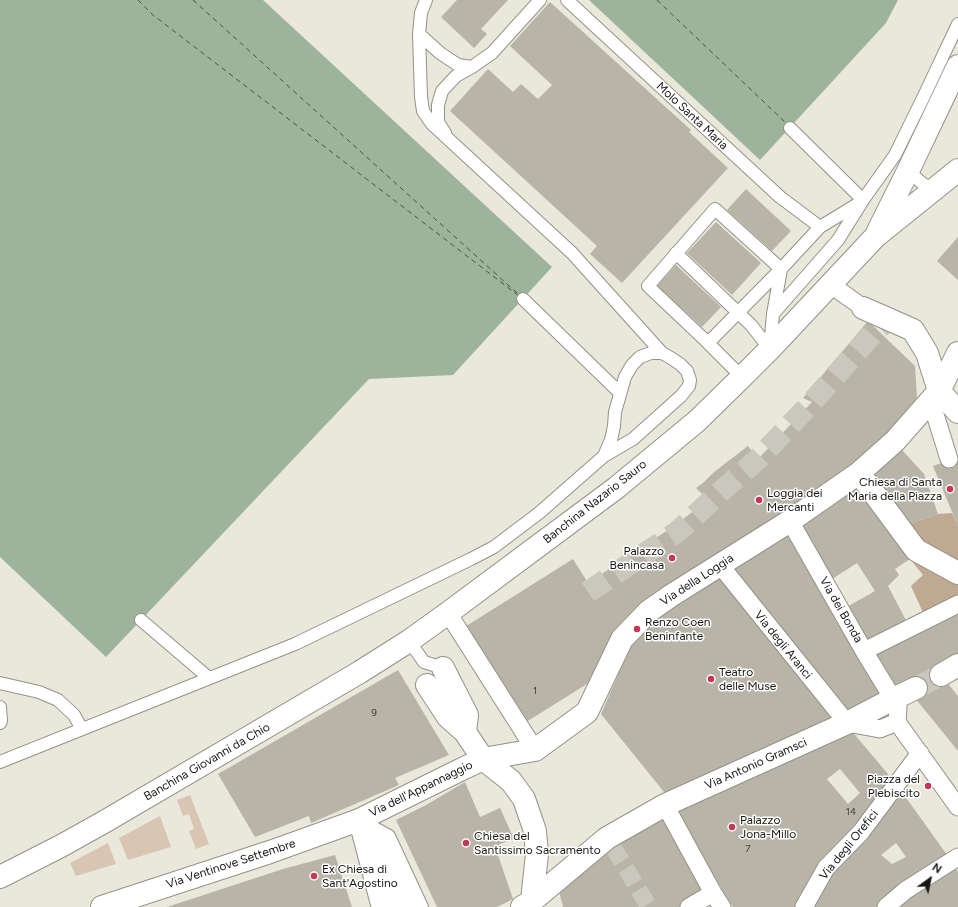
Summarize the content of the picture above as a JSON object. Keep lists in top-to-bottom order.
{
  "streets": {
    "street": [
      "Banchina Nazario Sauro",
      "Via della Loggia",
      "Via dei Bonda",
      "Via degli Aranci",
      "Banchina Giovanni da Chio",
      "Via Antonio Gramsci",
      "Via dell'Appannaggio",
      "Via degli Orefici",
      "Via Ventinove Settembre"
    ],
    "lane": ["Molo Santa Maria"]
  },
  "crossings": [
    ["Banchina Nazario Sauro", "Banchina Giovanni da Chio"],
    ["Via della Loggia", "Via dei Bonda"],
    ["Via della Loggia", "Via degli Aranci"],
    ["Via della Loggia", "Via dell'Appannaggio"],
    ["Via degli Aranci", "Via Antonio Gramsci"],
    ["Via dell'Appannaggio", "Via Ventinove Settembre"]
  ],
  "places": [
    "Chiesa di Santa Maria della Piazza",
    "Loggia dei Mercanti",
    "Palazzo Benincasa",
    "Renzo Coen Beninfante",
    "Teatro delle Muse",
    "Piazza del Plebiscito",
    "Palazzo Jona-Millo",
    "Chiesa del Santissimo Sacramento",
    "Ex Chiesa di Sant'Agostino"
  ],
  "house_numbers": [
    "1",
    "9",
    "14",
    "7"
  ],
  "north": "top right"
}
